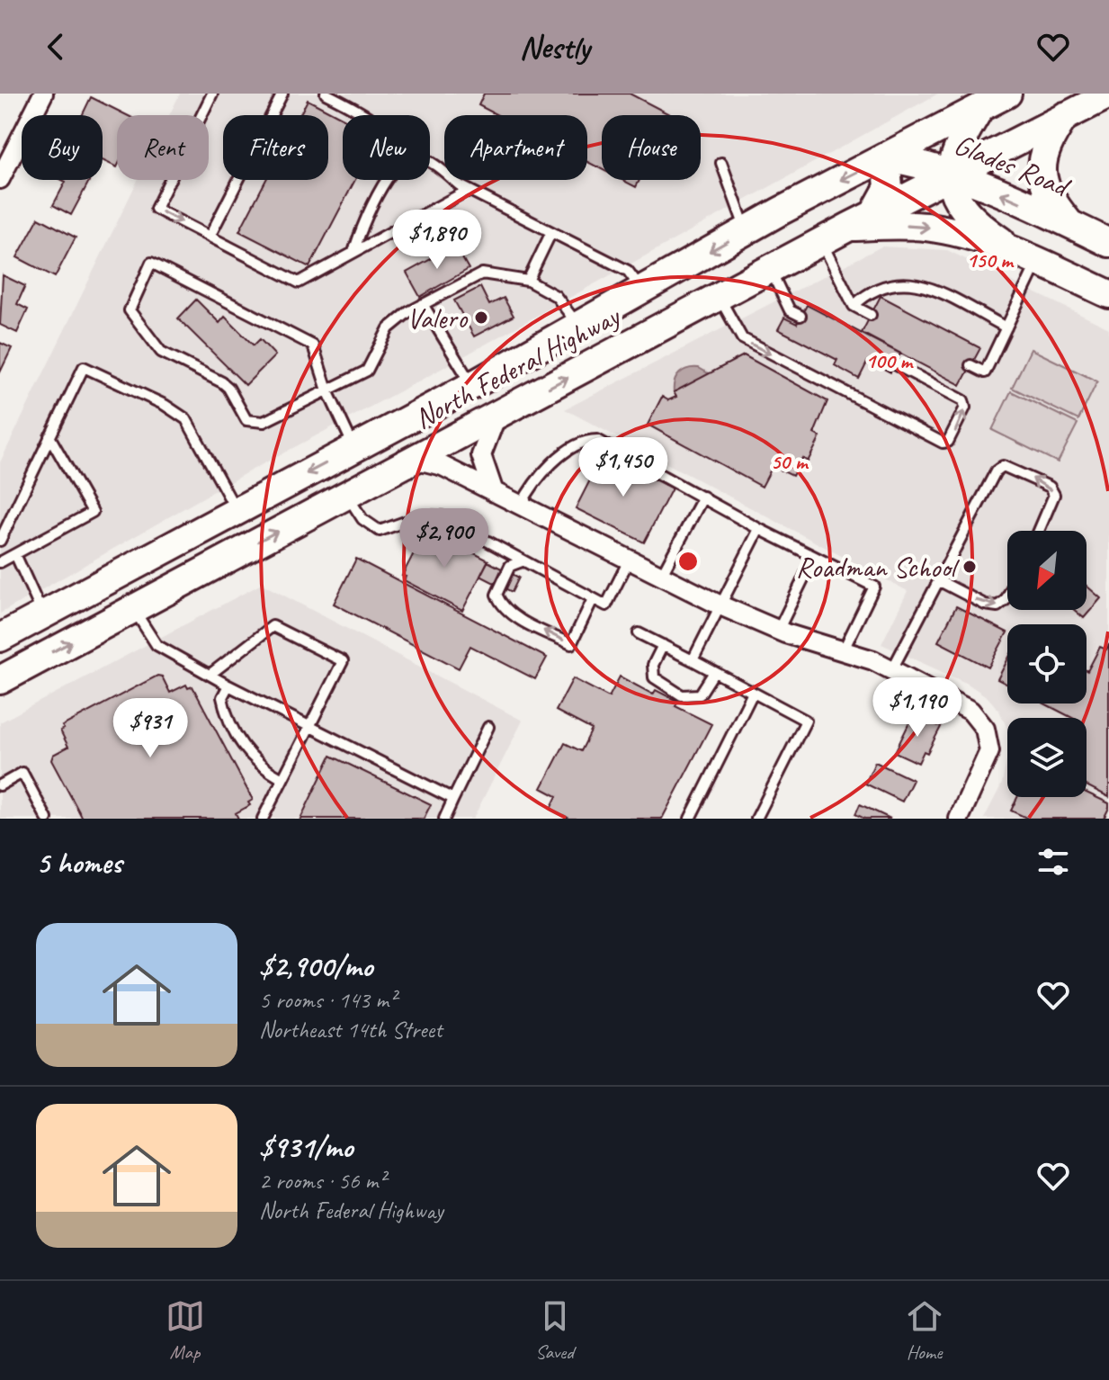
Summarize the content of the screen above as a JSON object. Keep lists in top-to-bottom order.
{
  "streets": {
    "main road": ["Glades Road", "North Federal Highway"]
  },
  "crossings": [
    ["Glades Road", "North Federal Highway"]
  ],
  "places": ["Valero", "Roadman School"],
  "north": "bottom left",
  "page": {
    "header": "Nestly",
    "chip": [
      "Buy",
      "Rent",
      "Filters",
      "New",
      "Apartment",
      "House"
    ],
    "price": [
      "$1,890",
      "$1,450",
      "$2,900",
      "$1,190",
      "$931"
    ],
    "heading": "5 homes",
    "list": [
      {
        "name": "$2,900/mo",
        "note": "5 rooms · 143 m² · Northeast 14th Street"
      },
      {
        "name": "$931/mo",
        "note": "2 rooms · 56 m² · North Federal Highway"
      }
    ],
    "tabs": ["Map", "Saved", "Home"]
  },
  "rings": ["150 m", "100 m", "50 m"]
}
